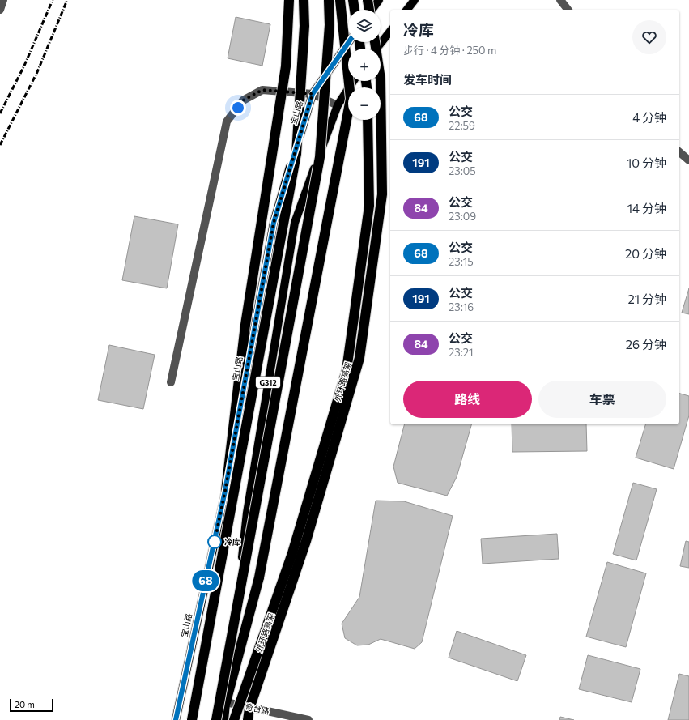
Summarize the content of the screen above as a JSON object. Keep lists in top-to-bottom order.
{
  "streets": {
    "highway": ["外环路高架"],
    "main road": ["宝山路", "G312"],
    "street": ["奇台路"]
  },
  "crossings": [
    ["G312", "奇台路"]
  ],
  "places": ["冷库"],
  "lines": ["bus line 68"],
  "scale_bar": "20 m",
  "page": {
    "on_map": "68",
    "map_buttons": ["+", "−"],
    "heading": [
      ["冷库", "步行 · 4 分钟 · 250 m"],
      "发车时间"
    ],
    "list": [
      {
        "mark": "68",
        "name": "公交",
        "note": "22:59",
        "value": "4 分钟"
      },
      {
        "mark": "191",
        "name": "公交",
        "note": "23:05",
        "value": "10 分钟"
      },
      {
        "mark": "84",
        "name": "公交",
        "note": "23:09",
        "value": "14 分钟"
      },
      {
        "mark": "68",
        "name": "公交",
        "note": "23:15",
        "value": "20 分钟"
      },
      {
        "mark": "191",
        "name": "公交",
        "note": "23:16",
        "value": "21 分钟"
      },
      {
        "mark": "84",
        "name": "公交",
        "note": "23:21",
        "value": "26 分钟"
      }
    ],
    "buttons": ["路线", "车票"],
    "scale": "20 m"
  }
}
